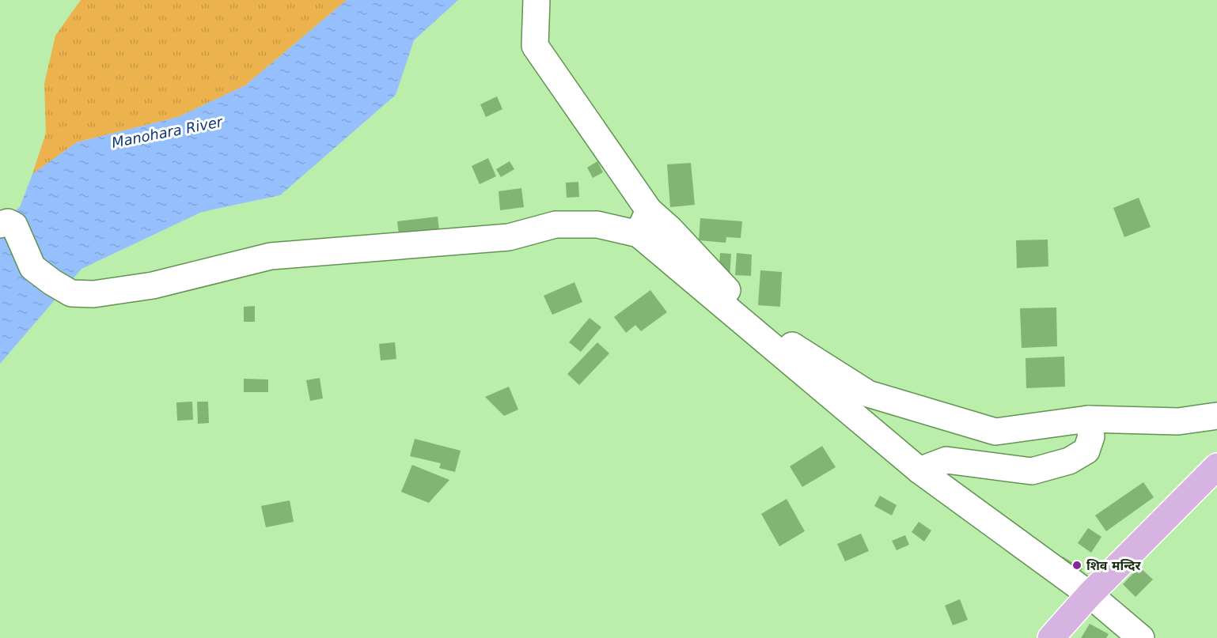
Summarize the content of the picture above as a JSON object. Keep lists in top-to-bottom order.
{
  "water": ["Manohara River"],
  "places": ["शिव मन्दिर"]
}
